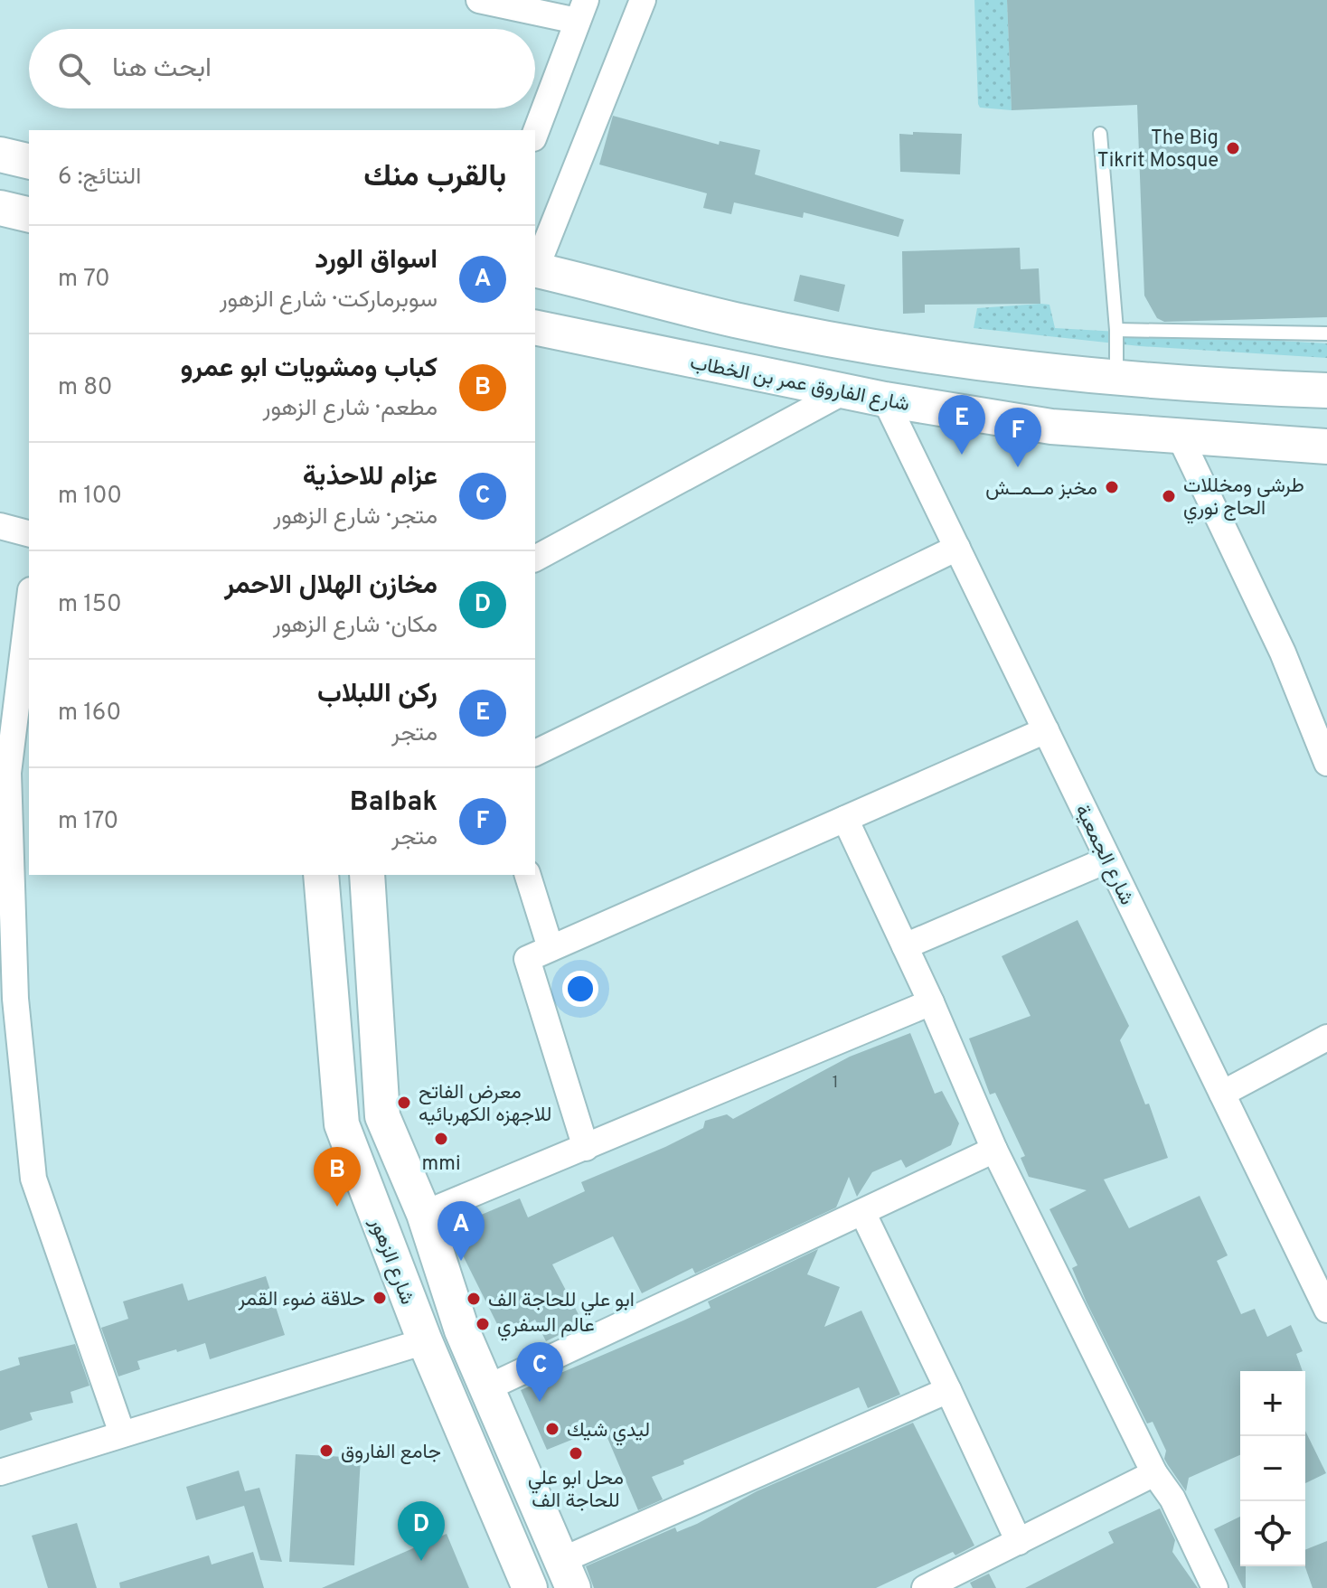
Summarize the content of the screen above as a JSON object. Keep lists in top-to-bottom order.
{
  "streets": {
    "main road": ["شارع الفاروق عمر بن الخطاب", "شارع الزهور"],
    "street": ["شارع الجمعية"]
  },
  "crossings": [
    ["شارع الفاروق عمر بن الخطاب", "شارع الجمعية"]
  ],
  "places": [
    "The Big Tikrit Mosque",
    "مخبز مــمــش",
    "طرشي ومخللات الحاج نوري",
    "معرض الفاتح للاجهزه الكهربائيه",
    "mmi",
    "حلاقة ضوء القمر",
    "ابو علي للحاجة الف",
    "عالم السفري",
    "ليدي شيك",
    "جامع الفاروق",
    "محل ابو علي للحاجة الف"
  ],
  "house_numbers": ["1"],
  "page": {
    "search": "ابحث هنا",
    "heading": ["بالقرب منك", "النتائج: 6"],
    "list": [
      {
        "mark": "A",
        "name": "اسواق الورد",
        "note": "سوبرماركت · شارع الزهور",
        "value": "70 m"
      },
      {
        "mark": "B",
        "name": "كباب ومشويات ابو عمرو",
        "note": "مطعم · شارع الزهور",
        "value": "80 m"
      },
      {
        "mark": "C",
        "name": "عزام للاحذية",
        "note": "متجر · شارع الزهور",
        "value": "100 m"
      },
      {
        "mark": "D",
        "name": "مخازن الهلال الاحمر",
        "note": "مكان · شارع الزهور",
        "value": "150 m"
      },
      {
        "mark": "E",
        "name": "ركن اللبلاب",
        "note": "متجر",
        "value": "160 m"
      },
      {
        "mark": "F",
        "name": "Balbak",
        "note": "متجر",
        "value": "170 m"
      }
    ],
    "pins": [
      "E",
      "F",
      "B",
      "A",
      "C",
      "D"
    ],
    "map_buttons": ["+", "−"]
  }
}
